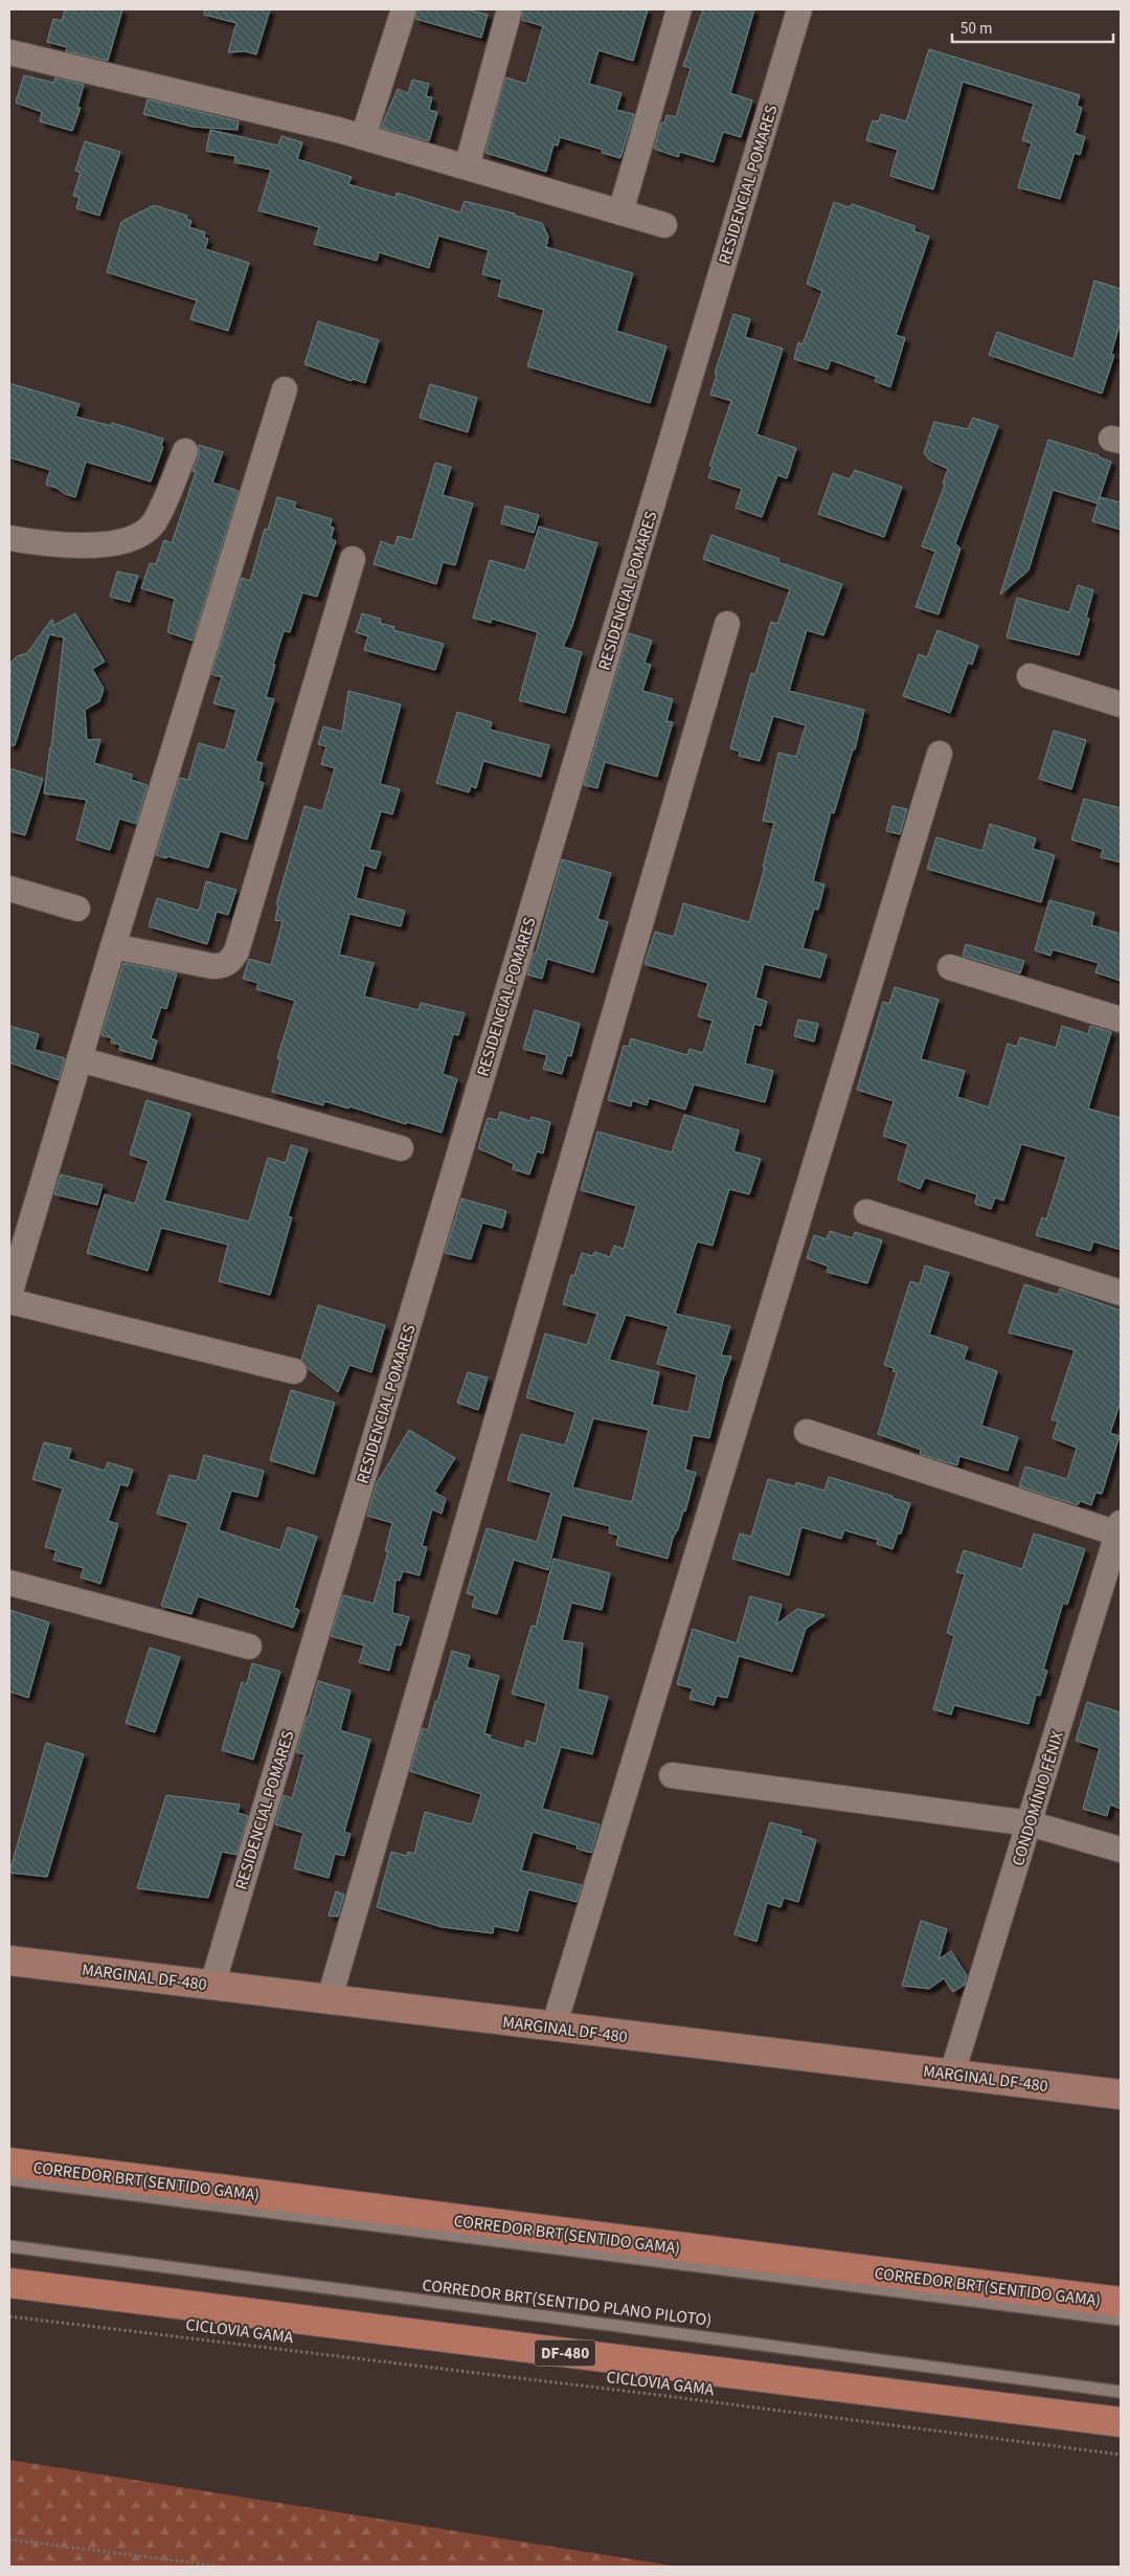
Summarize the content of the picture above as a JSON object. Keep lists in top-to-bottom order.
{
  "streets": {
    "main road": ["DF-480"],
    "street": ["RESIDENCIAL POMARES", "CONDOMÍNIO FÊNIX", "MARGINAL DF-480"],
    "lane": ["CORREDOR BRT(SENTIDO GAMA)", "CORREDOR BRT(SENTIDO PLANO PILOTO)"],
    "path": ["CICLOVIA GAMA"]
  },
  "crossings": [
    ["RESIDENCIAL POMARES", "MARGINAL DF-480"],
    ["CONDOMÍNIO FÊNIX", "MARGINAL DF-480"]
  ],
  "scale_bar": "50 m"
}
